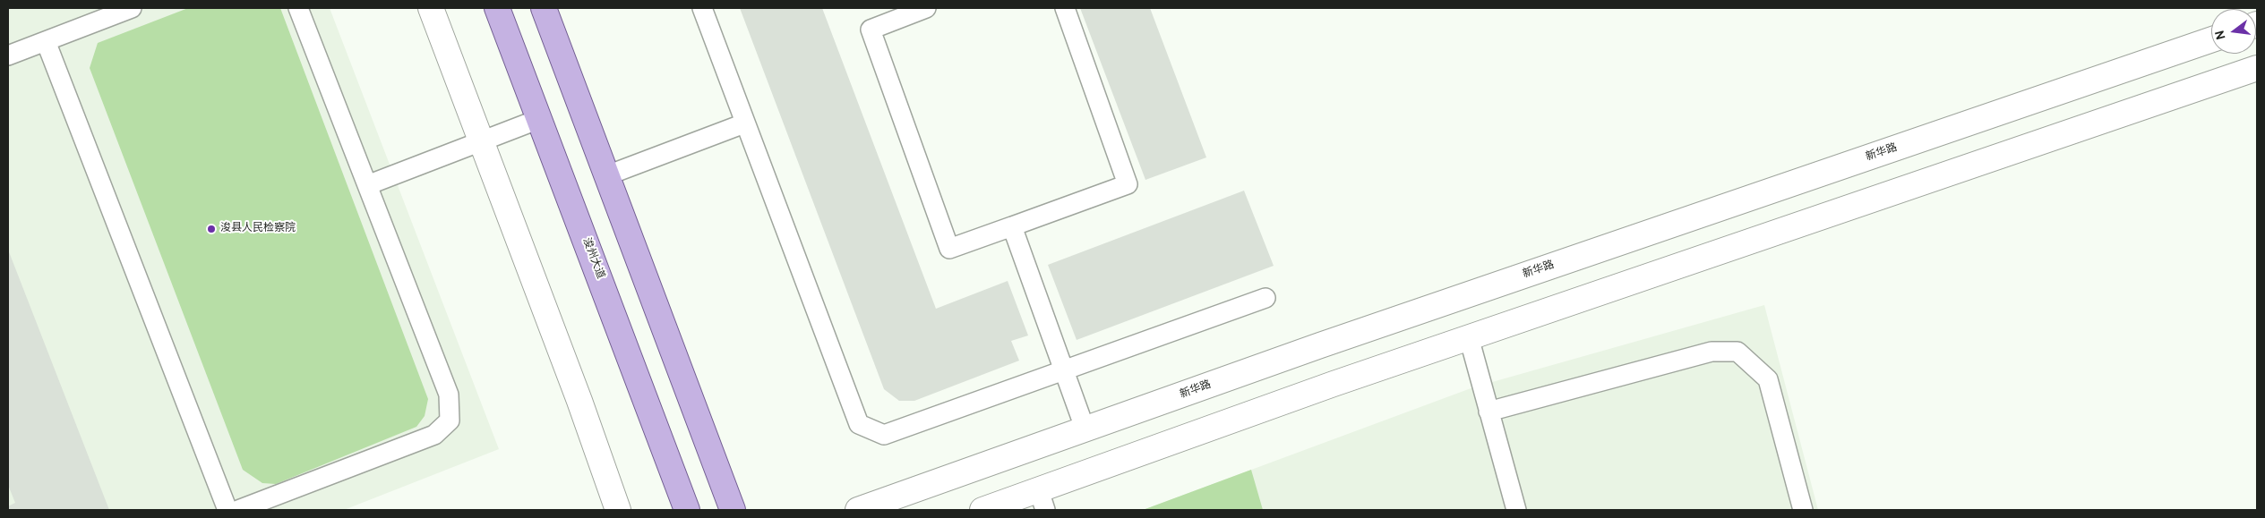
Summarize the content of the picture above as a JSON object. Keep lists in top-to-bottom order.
{
  "streets": {
    "main road": ["新华路", "浚州大道"]
  },
  "places": ["浚县人民检察院"],
  "north": "left"
}
